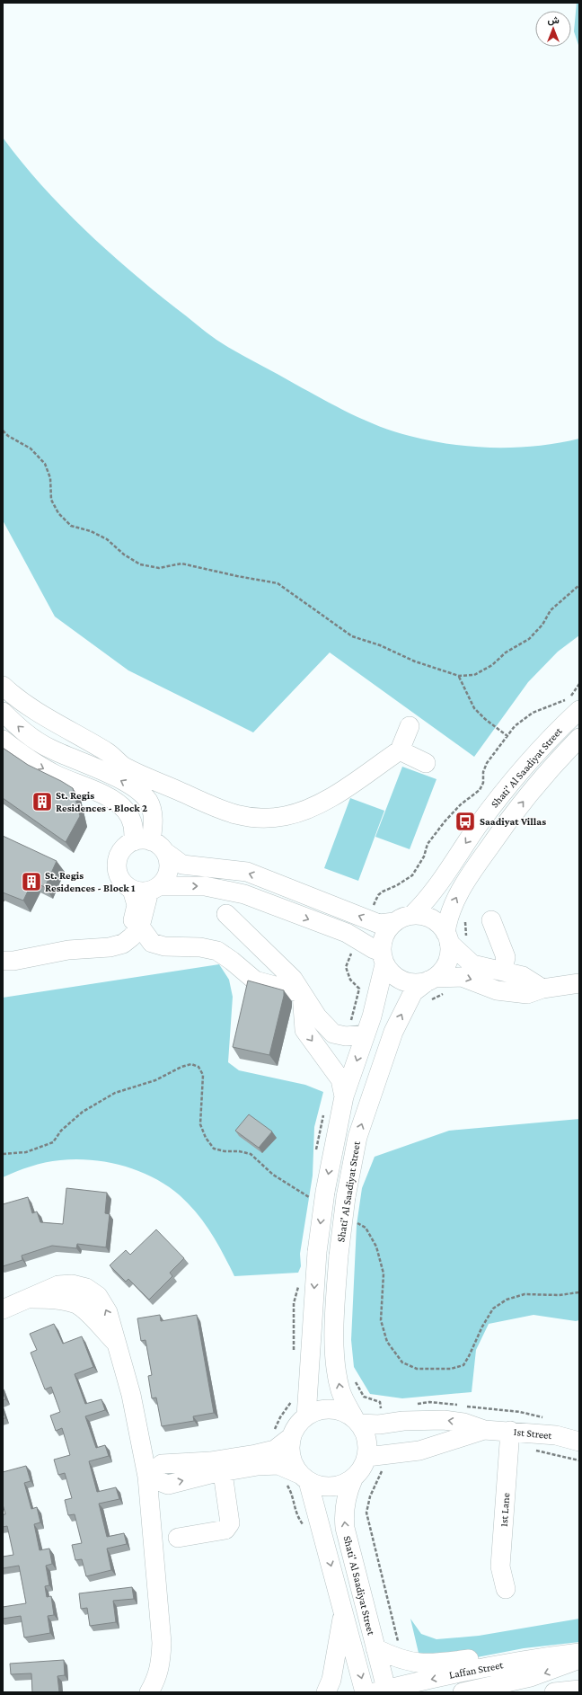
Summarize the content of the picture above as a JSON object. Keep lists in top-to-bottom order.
{
  "streets": {
    "street": [
      "Shati' Al Saadiyat Street",
      "1st Street",
      "1st Lane",
      "Laffan Street"
    ]
  },
  "crossings": [
    ["Shati' Al Saadiyat Street", "1st Street"],
    ["Shati' Al Saadiyat Street", "Laffan Street"],
    ["1st Street", "1st Lane"]
  ],
  "places": {
    "building": ["St. Regis Residences - Block 2", "St. Regis Residences - Block 1"],
    "bus stop": ["Saadiyat Villas"]
  },
  "north": "top"
}
